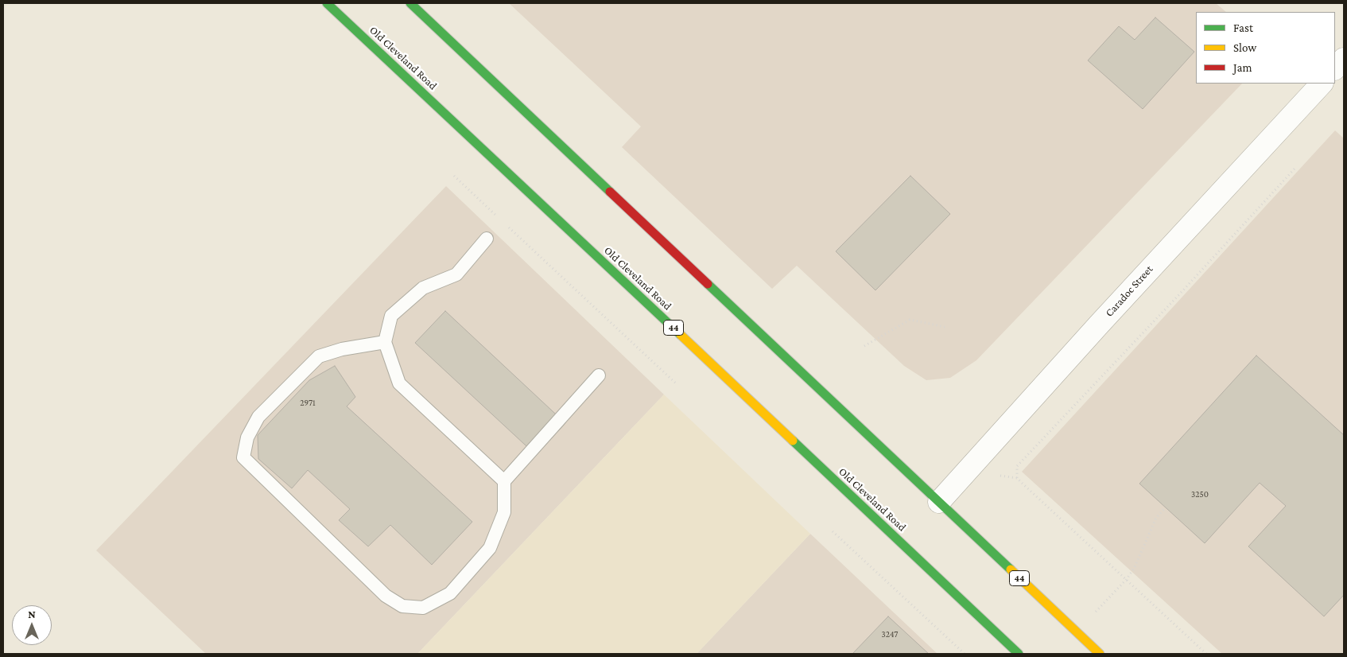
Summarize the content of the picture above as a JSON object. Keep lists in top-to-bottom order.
{
  "streets": {
    "main road": ["Old Cleveland Road", "44"],
    "street": ["Caradoc Street"]
  },
  "crossings": [
    ["Caradoc Street", "44"]
  ],
  "house_numbers": ["2971", "3250", "3247"],
  "legend": ["Fast", "Slow", "Jam"],
  "north": "top"
}
